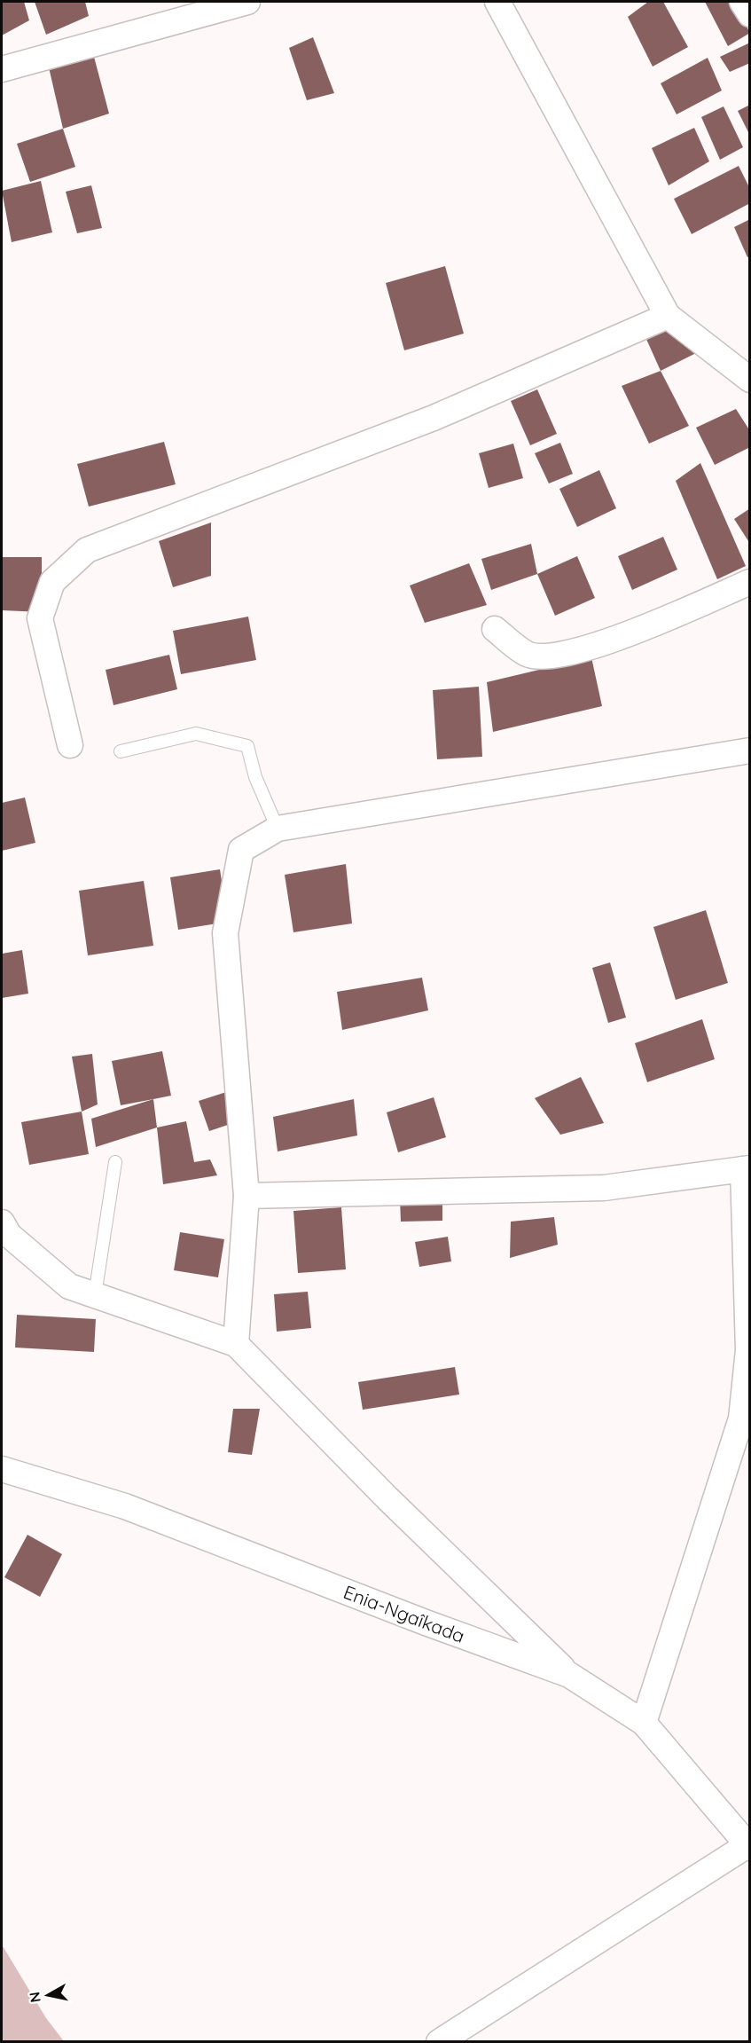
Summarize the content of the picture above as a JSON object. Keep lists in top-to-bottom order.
{
  "streets": {
    "street": ["Enia-Ngaîkada"]
  },
  "north": "left"
}
